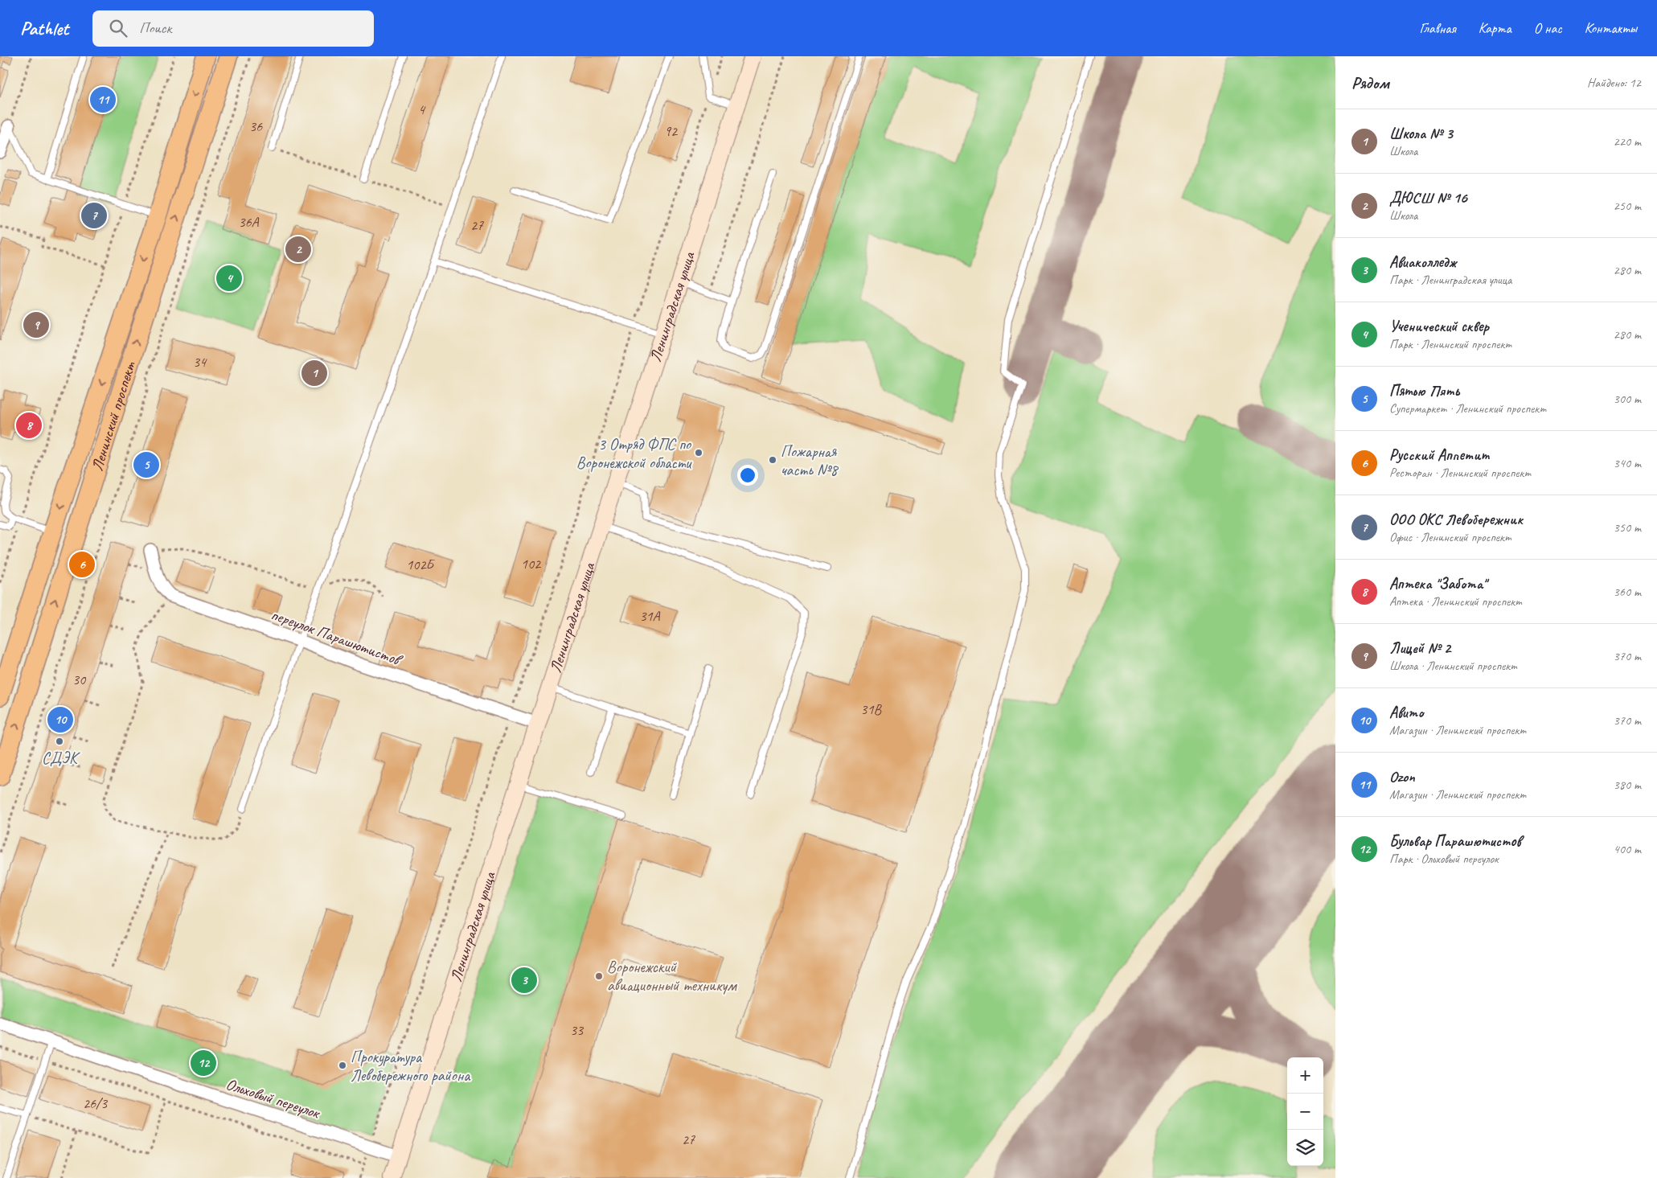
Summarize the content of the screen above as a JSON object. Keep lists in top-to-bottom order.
{
  "streets": {
    "main road": ["Ленинградская улица", "Ленинский проспект"],
    "street": ["переулок Парашютистов", "Ольховый переулок"]
  },
  "crossings": [
    ["Ленинградская улица", "переулок Парашютистов"],
    ["Ленинградская улица", "Ольховый переулок"]
  ],
  "places": [
    "3 Отряд ФПС по Воронежской области",
    "Пожарная часть №8",
    "СДЭК",
    "Воронежский авиационный техникум",
    "Прокуратура Левобережного района"
  ],
  "house_numbers": [
    "4",
    "36",
    "92",
    "36А",
    "27",
    "34",
    "102",
    "102Б",
    "31А",
    "30",
    "31В",
    "33",
    "26/3",
    "27"
  ],
  "page": {
    "header": "Pathlet",
    "search": "Поиск",
    "nav": [
      "Главная",
      "Карта",
      "О нас",
      "Контакты"
    ],
    "heading": ["Рядом", "Найдено: 12"],
    "pins": [
      "11",
      "7",
      "2",
      "4",
      "9",
      "1",
      "8",
      "5",
      "6",
      "10",
      "3",
      "12"
    ],
    "list": [
      {
        "mark": "1",
        "name": "Школа № 3",
        "note": "Школа",
        "value": "220 m"
      },
      {
        "mark": "2",
        "name": "ДЮСШ № 16",
        "note": "Школа",
        "value": "250 m"
      },
      {
        "mark": "3",
        "name": "Авиаколледж",
        "note": "Парк · Ленинградская улица",
        "value": "280 m"
      },
      {
        "mark": "4",
        "name": "Ученический сквер",
        "note": "Парк · Ленинский проспект",
        "value": "280 m"
      },
      {
        "mark": "5",
        "name": "Пятью Пять",
        "note": "Супермаркет · Ленинский проспект",
        "value": "300 m"
      },
      {
        "mark": "6",
        "name": "Русский Аппетит",
        "note": "Ресторан · Ленинский проспект",
        "value": "340 m"
      },
      {
        "mark": "7",
        "name": "ООО ОКС Левобережник",
        "note": "Офис · Ленинский проспект",
        "value": "350 m"
      },
      {
        "mark": "8",
        "name": "Аптека \"Забота\"",
        "note": "Аптека · Ленинский проспект",
        "value": "360 m"
      },
      {
        "mark": "9",
        "name": "Лицей № 2",
        "note": "Школа · Ленинский проспект",
        "value": "370 m"
      },
      {
        "mark": "10",
        "name": "Авито",
        "note": "Магазин · Ленинский проспект",
        "value": "370 m"
      },
      {
        "mark": "11",
        "name": "Ozon",
        "note": "Магазин · Ленинский проспект",
        "value": "380 m"
      },
      {
        "mark": "12",
        "name": "Бульвар Парашютистов",
        "note": "Парк · Ольховый переулок",
        "value": "400 m"
      }
    ],
    "map_buttons": ["+", "−"]
  }
}
